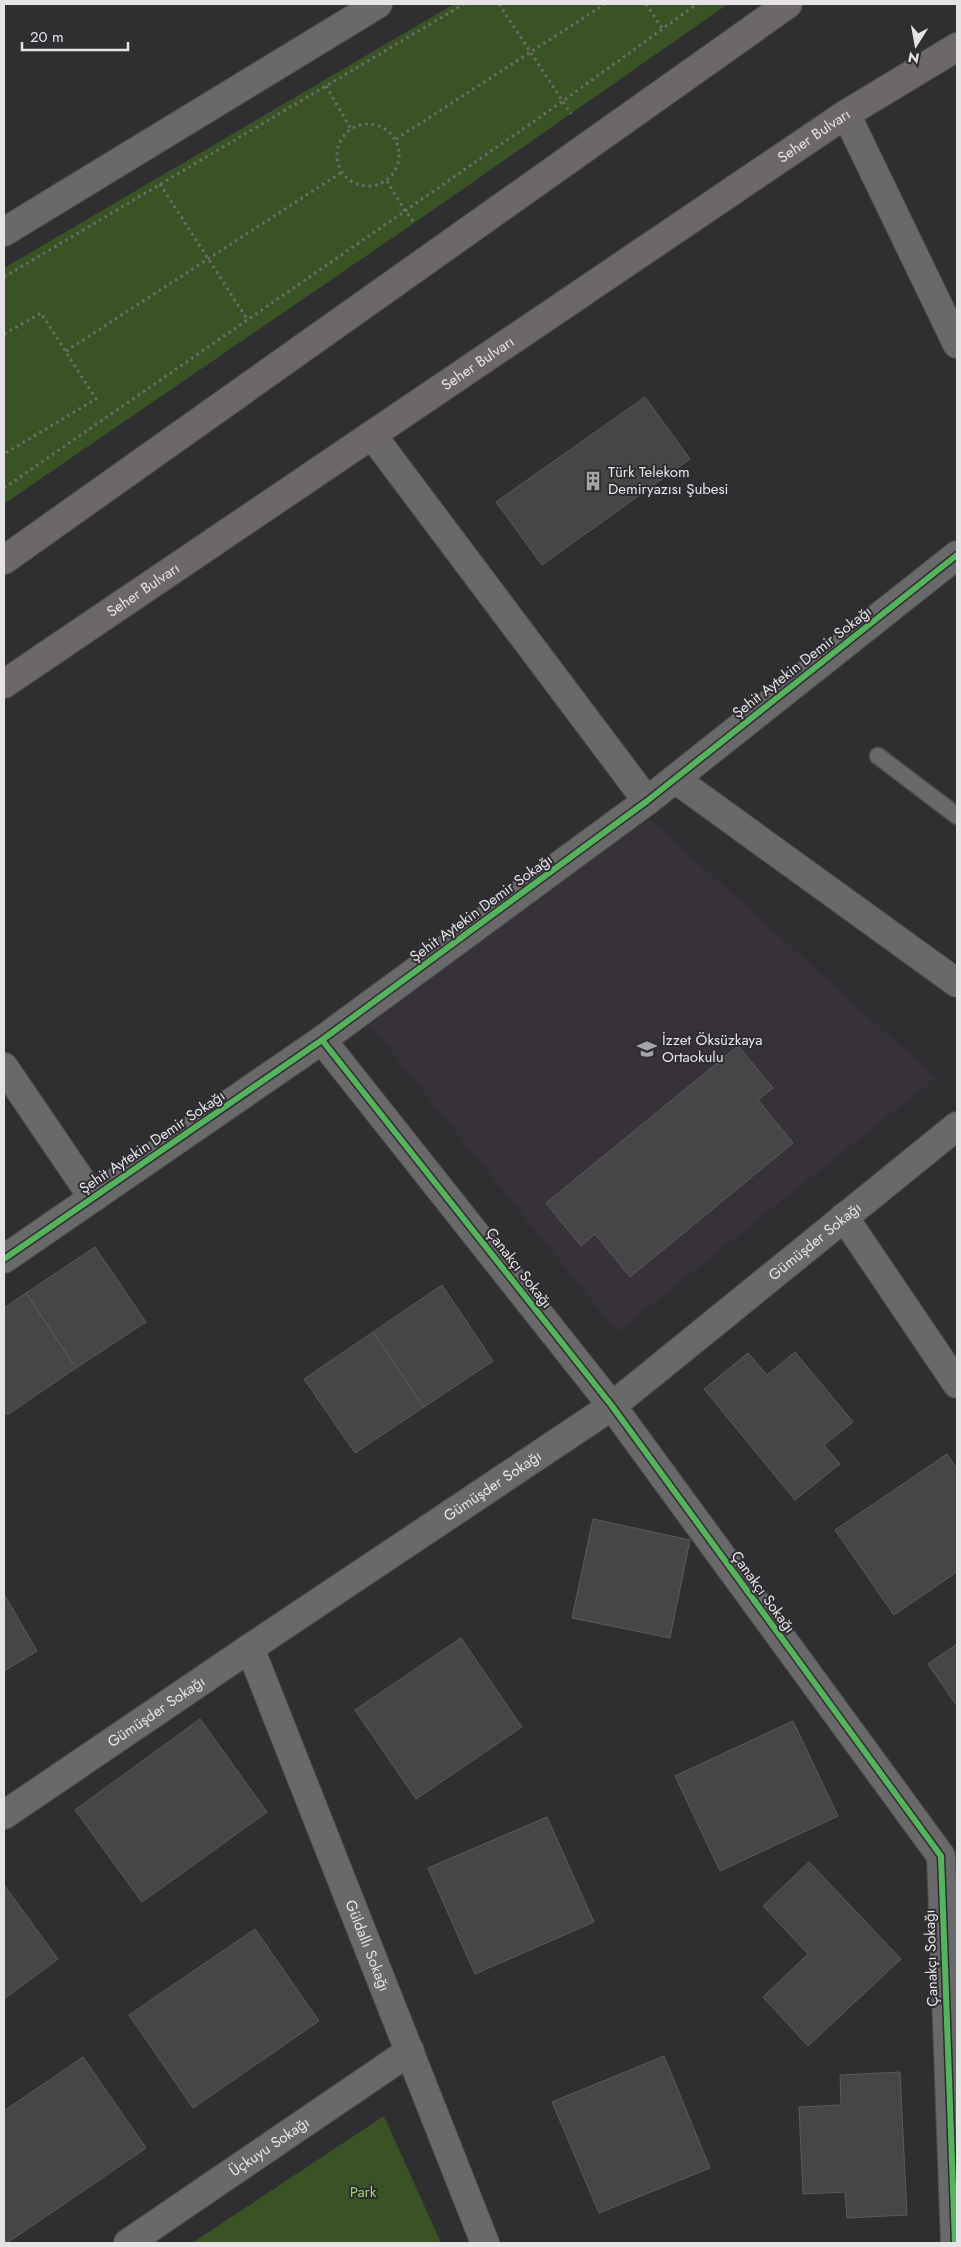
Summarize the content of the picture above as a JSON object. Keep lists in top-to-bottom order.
{
  "streets": {
    "main road": ["Seher Bulvarı"],
    "street": [
      "Şehit Aytekin Demir Sokağı",
      "Gümüşder Sokağı",
      "Çanakçı Sokağı",
      "Güldallı Sokağı",
      "Üçkuyu Sokağı"
    ]
  },
  "crossings": [
    ["Şehit Aytekin Demir Sokağı", "Çanakçı Sokağı"],
    ["Gümüşder Sokağı", "Çanakçı Sokağı"],
    ["Gümüşder Sokağı", "Güldallı Sokağı"],
    ["Güldallı Sokağı", "Üçkuyu Sokağı"]
  ],
  "parks": ["Park"],
  "places": {
    "building": ["Türk Telekom Demiryazısı Şubesi"],
    "school or university": ["İzzet Öksüzkaya Ortaokulu"]
  },
  "scale_bar": "20 m",
  "north": "bottom"
}
